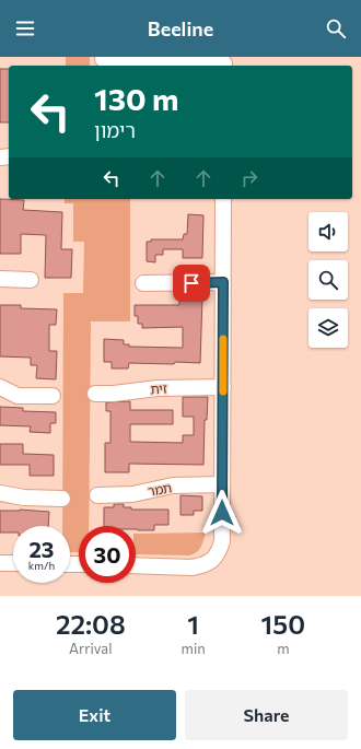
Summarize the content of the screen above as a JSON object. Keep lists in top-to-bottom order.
{
  "streets": {
    "street": ["זית", "תמר"]
  },
  "page": {
    "header": "Beeline",
    "turn": ["130 m", "רימון"],
    "speed": "23 km/h",
    "limit": "30",
    "eta": [
      "22:08",
      "Arrival",
      "1",
      "min",
      "150",
      "m"
    ],
    "buttons": ["Exit", "Share"]
  }
}
